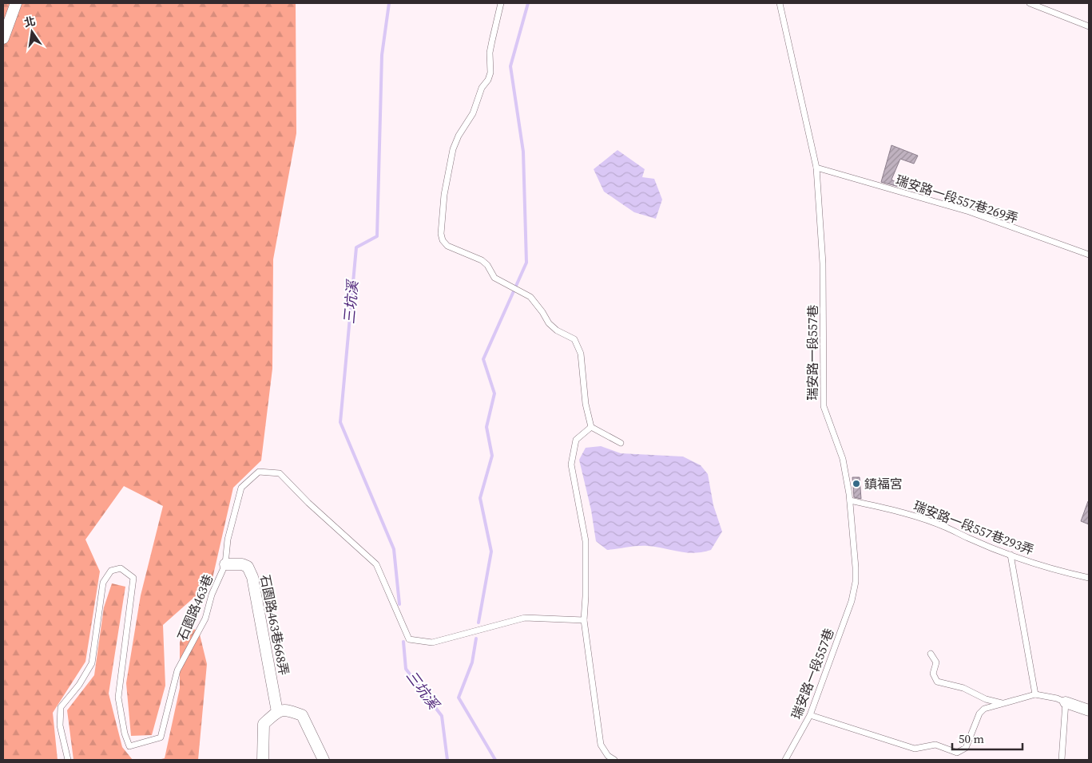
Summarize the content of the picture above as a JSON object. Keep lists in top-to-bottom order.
{
  "streets": {
    "street": ["石園路463巷668弄"],
    "lane": [
      "瑞安路一段557巷269弄",
      "瑞安路一段557巷",
      "瑞安路一段557巷293弄",
      "石園路463巷"
    ]
  },
  "crossings": [
    ["瑞安路一段557巷269弄", "瑞安路一段557巷"],
    ["瑞安路一段557巷", "瑞安路一段557巷293弄"],
    ["石園路463巷", "石園路463巷668弄"]
  ],
  "water": ["三坑溪"],
  "places": ["鎮福宮"],
  "scale_bar": "50 m",
  "north": "top"
}
